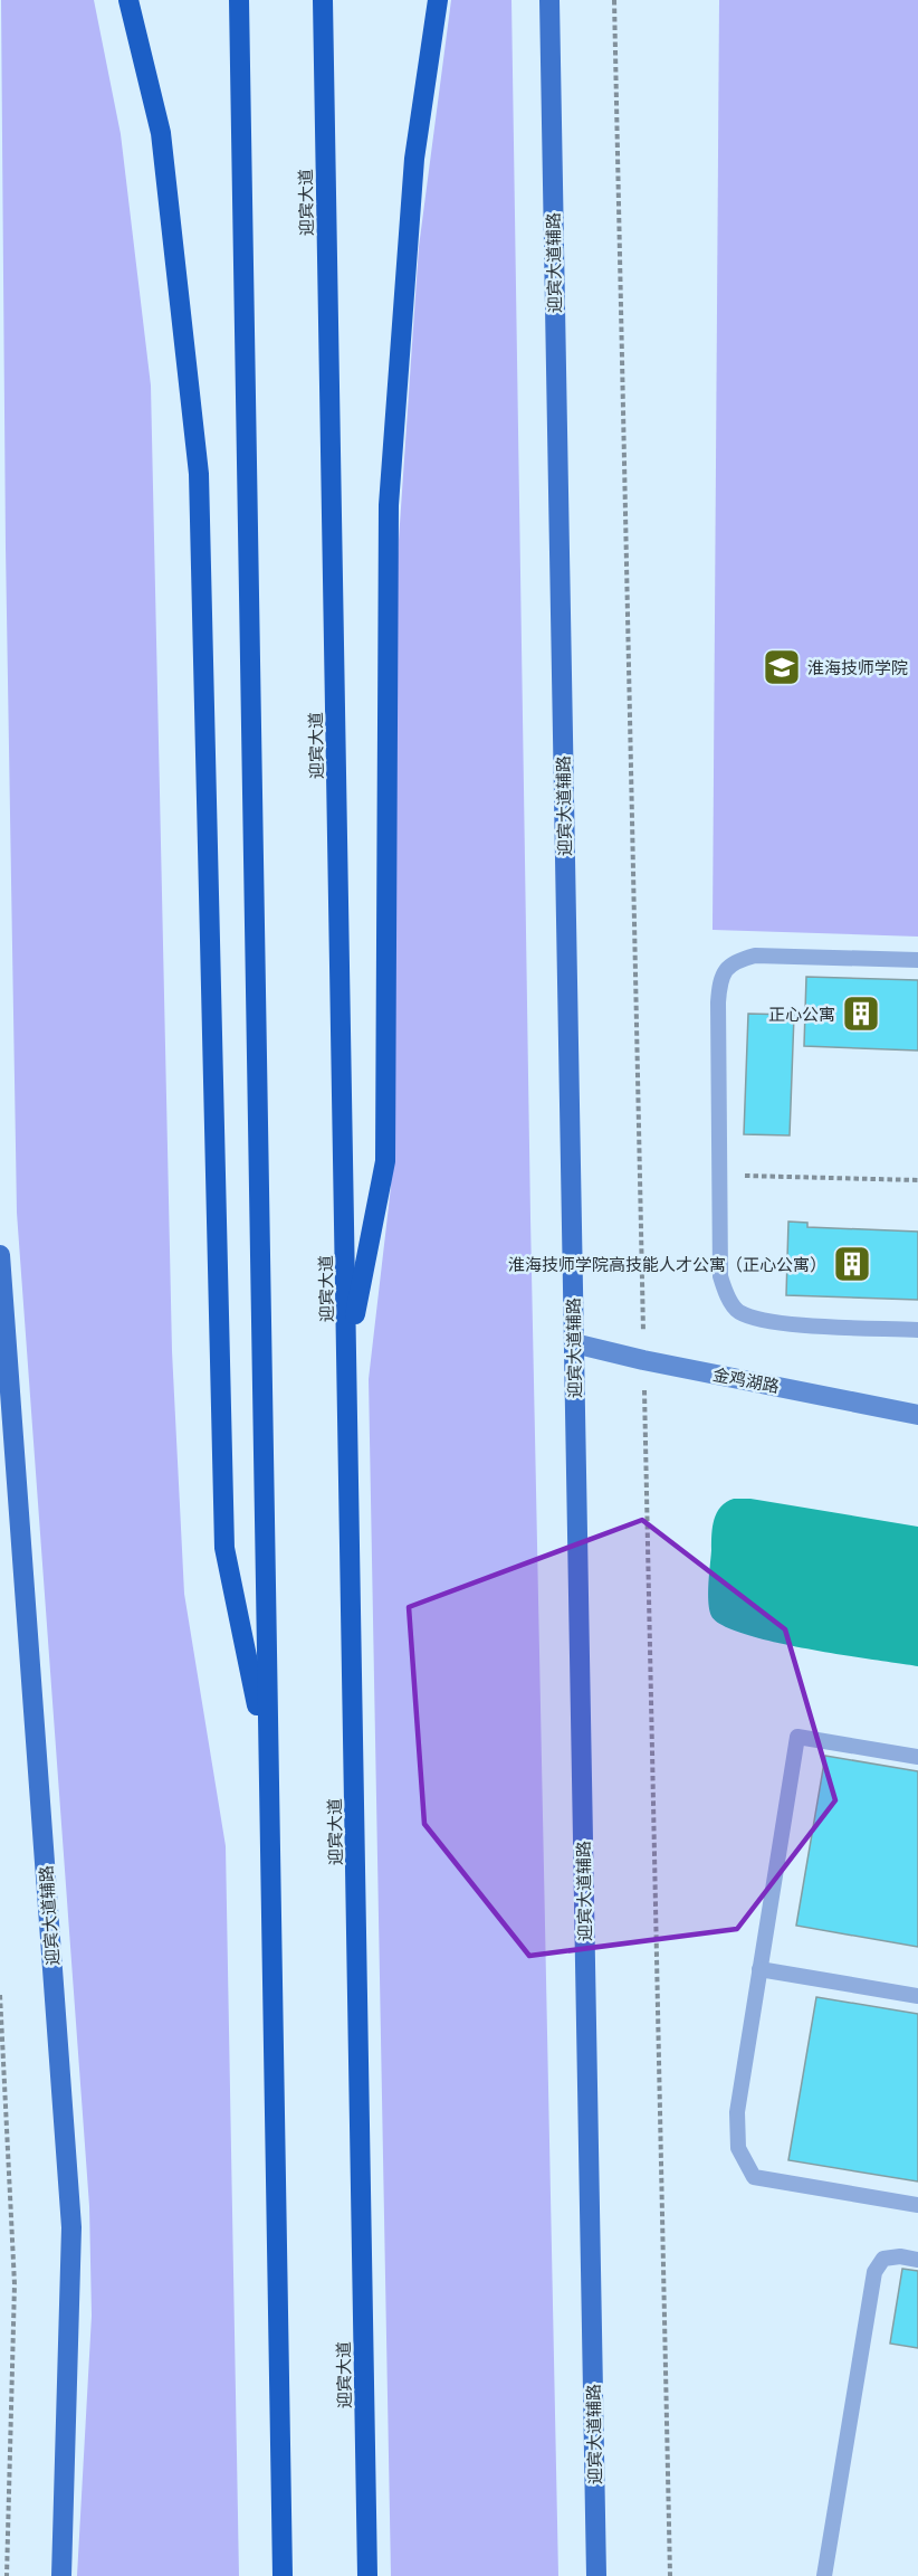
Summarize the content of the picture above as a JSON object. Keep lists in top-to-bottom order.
{
  "streets": {
    "highway": ["迎宾大道"],
    "main road": ["迎宾大道辅路"],
    "street": ["金鸡湖路"]
  },
  "crossings": [
    ["迎宾大道辅路", "金鸡湖路"]
  ],
  "places": {
    "school or university": ["淮海技师学院"],
    "building": ["正心公寓", "淮海技师学院高技能人才公寓（正心公寓）"]
  }
}
